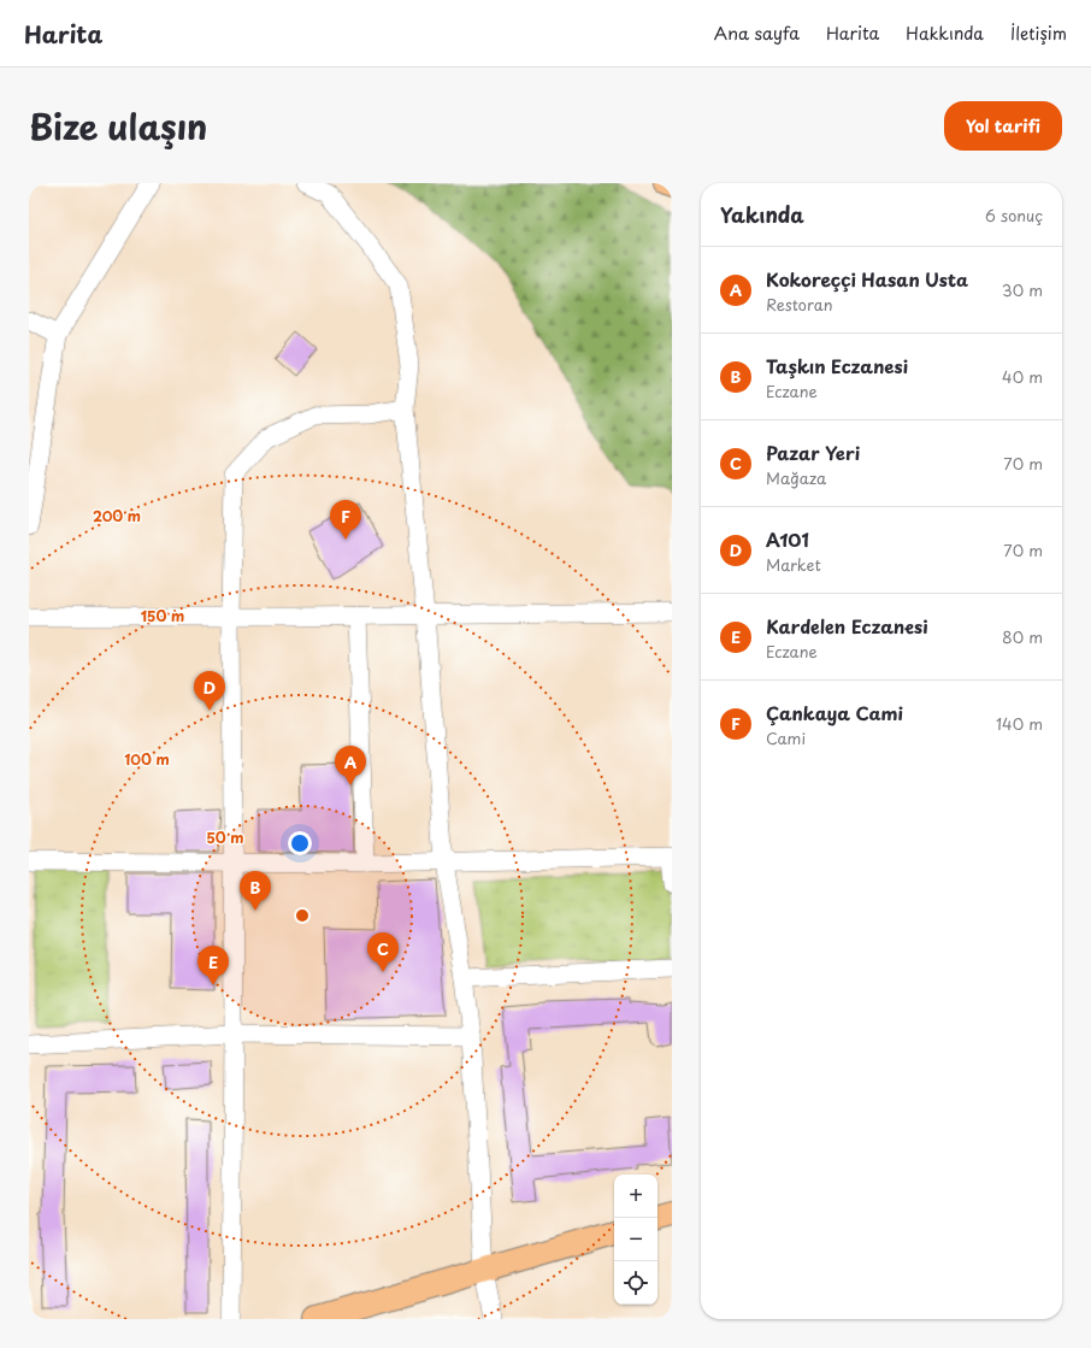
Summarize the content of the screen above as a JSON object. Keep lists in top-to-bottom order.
{
  "page": {
    "header": "Harita",
    "nav": [
      "Ana sayfa",
      "Harita",
      "Hakkında",
      "İletişim"
    ],
    "title": "Bize ulaşın",
    "buttons": "Yol tarifi",
    "heading": ["Yakında", "6 sonuç"],
    "list": [
      {
        "mark": "A",
        "name": "Kokoreççi Hasan Usta",
        "note": "Restoran",
        "value": "30 m"
      },
      {
        "mark": "B",
        "name": "Taşkın Eczanesi",
        "note": "Eczane",
        "value": "40 m"
      },
      {
        "mark": "C",
        "name": "Pazar Yeri",
        "note": "Mağaza",
        "value": "70 m"
      },
      {
        "mark": "D",
        "name": "A101",
        "note": "Market",
        "value": "70 m"
      },
      {
        "mark": "E",
        "name": "Kardelen Eczanesi",
        "note": "Eczane",
        "value": "80 m"
      },
      {
        "mark": "F",
        "name": "Çankaya Cami",
        "note": "Cami",
        "value": "140 m"
      }
    ],
    "pins": [
      "F",
      "D",
      "A",
      "B",
      "C",
      "E"
    ],
    "map_buttons": ["+", "−"]
  },
  "rings": [
    "200 m",
    "150 m",
    "100 m",
    "50 m"
  ]
}
